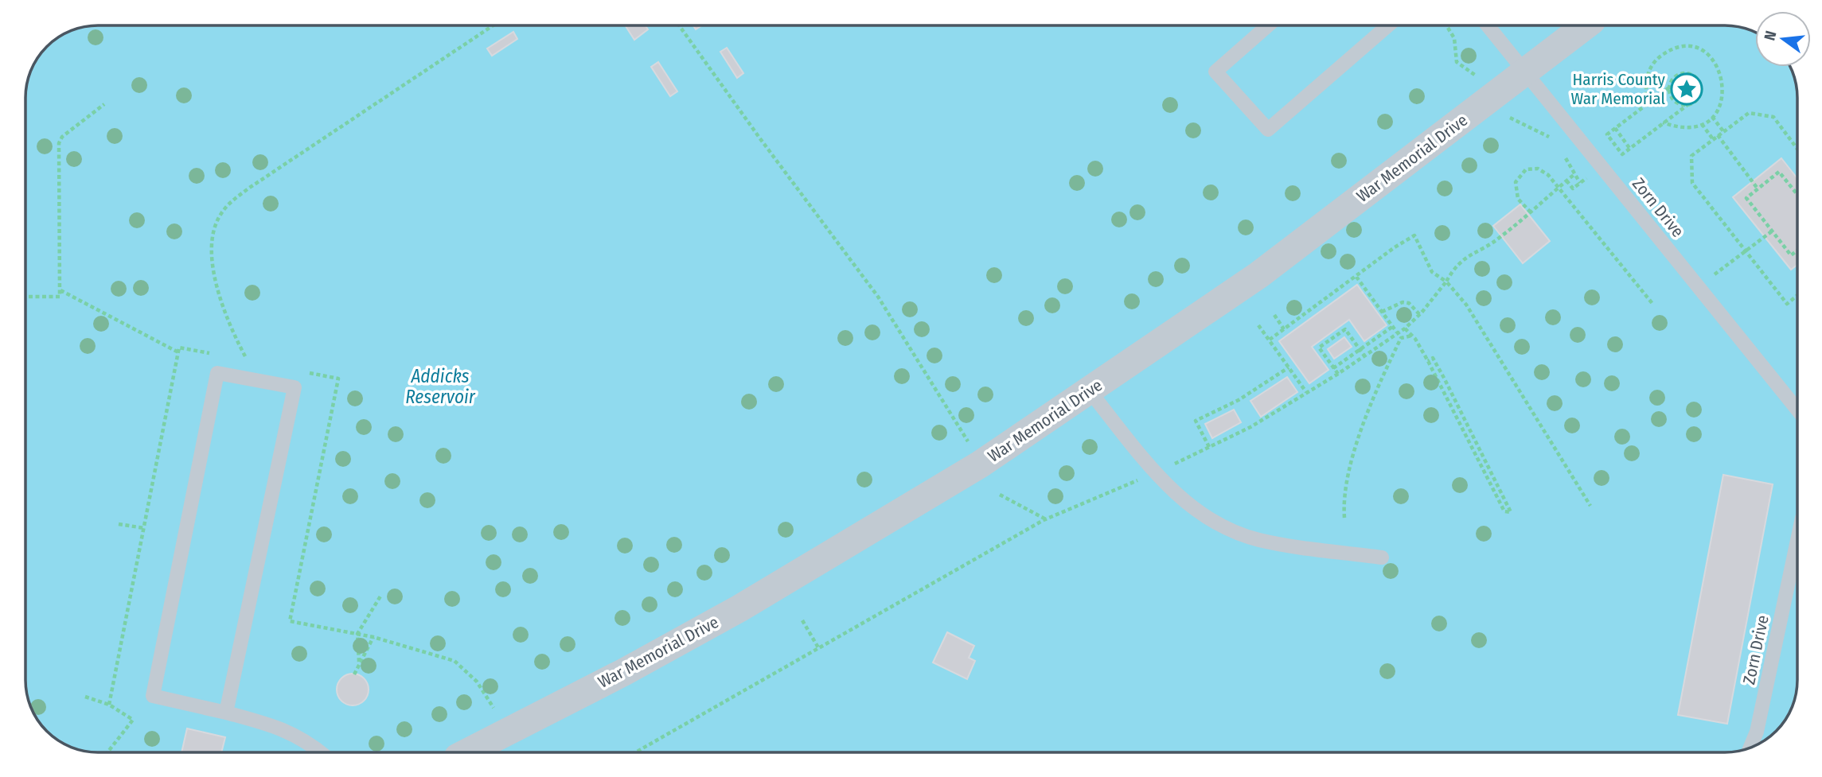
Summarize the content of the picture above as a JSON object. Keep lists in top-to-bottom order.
{
  "streets": {
    "street": ["War Memorial Drive"],
    "lane": ["Zorn Drive"]
  },
  "crossings": [
    ["War Memorial Drive", "Zorn Drive"]
  ],
  "water": ["Addicks Reservoir"],
  "places": {
    "place": ["Harris County War Memorial"]
  },
  "north": "left"
}
